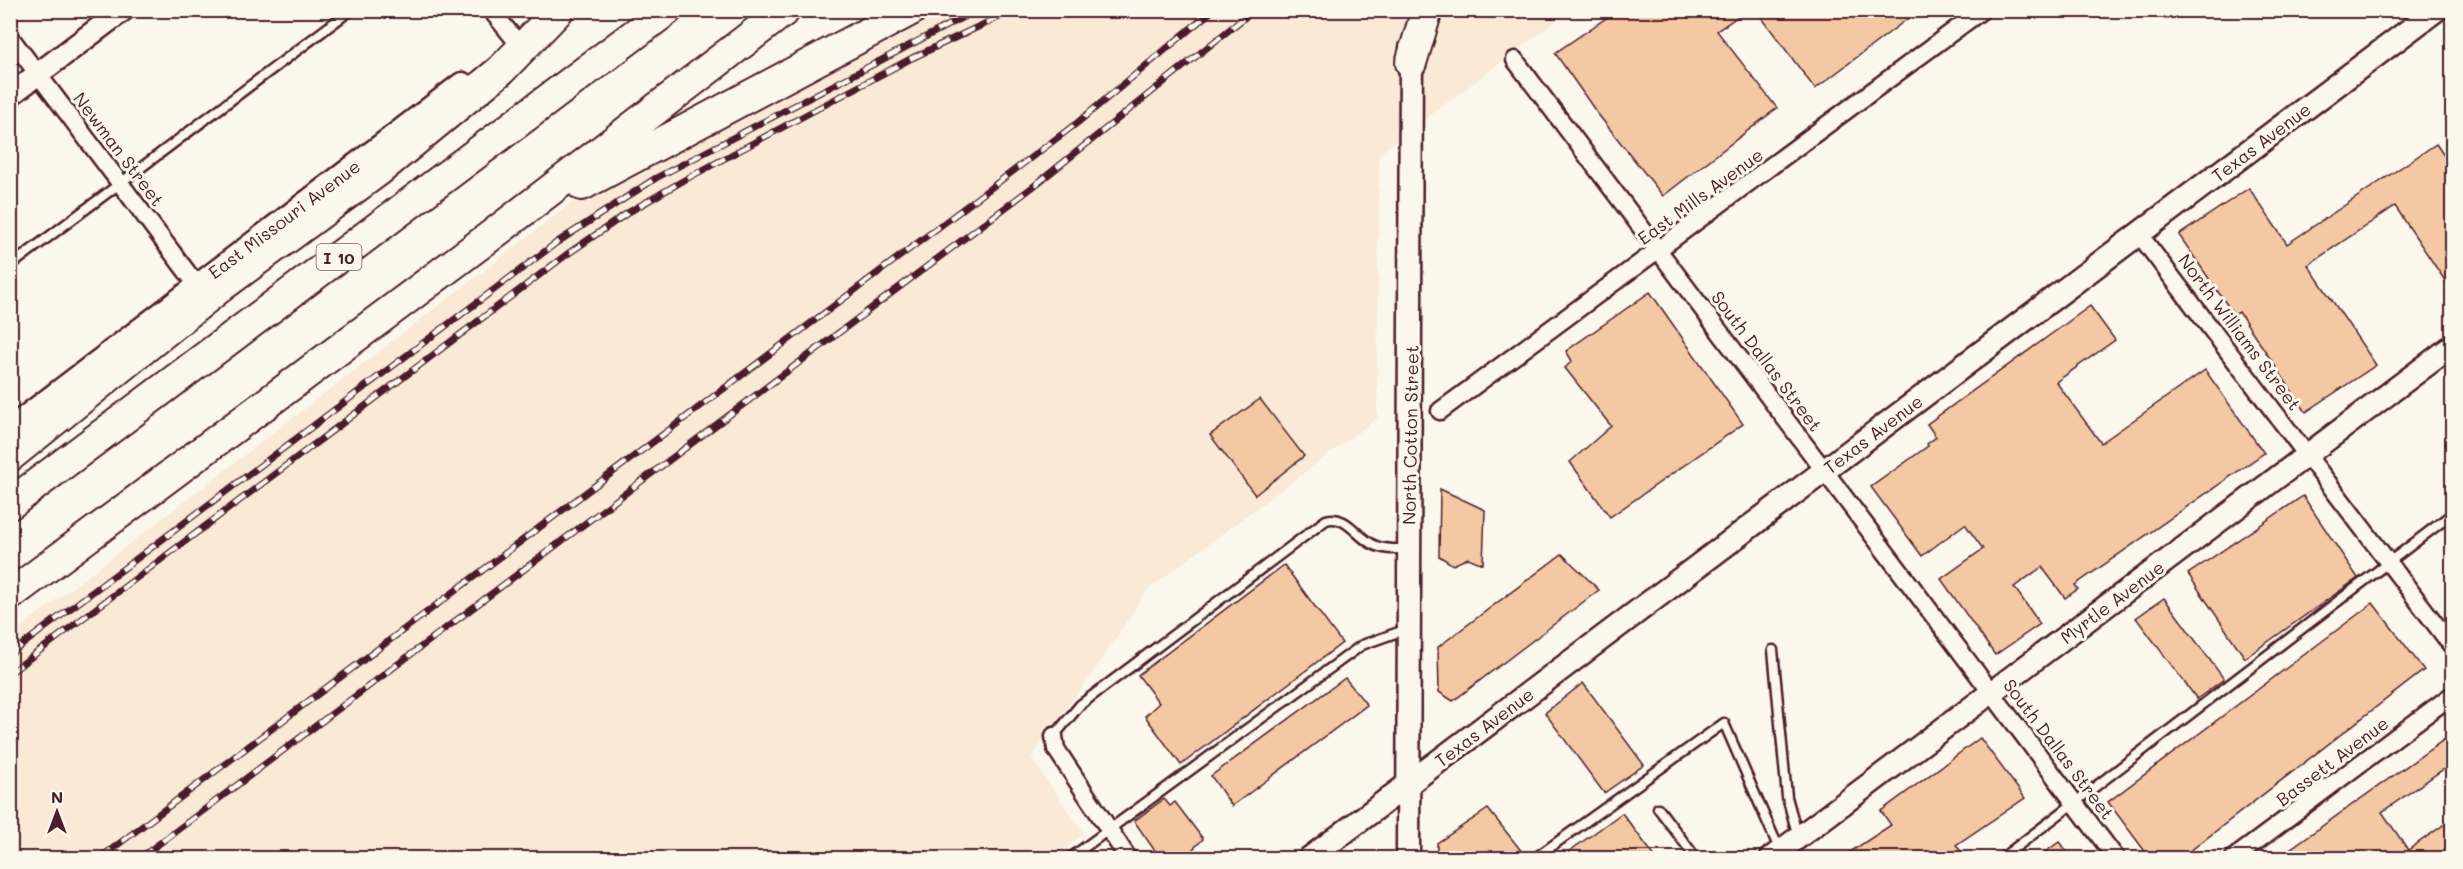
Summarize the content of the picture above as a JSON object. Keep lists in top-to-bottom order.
{
  "streets": {
    "highway": ["I 10"],
    "main road": ["Texas Avenue", "East Missouri Avenue", "North Cotton Street"],
    "street": [
      "Newman Street",
      "East Mills Avenue",
      "North Williams Street",
      "South Dallas Street",
      "Myrtle Avenue",
      "Bassett Avenue"
    ]
  },
  "crossings": [
    ["Texas Avenue", "North Williams Street"],
    ["Texas Avenue", "South Dallas Street"],
    ["Texas Avenue", "North Cotton Street"],
    ["Newman Street", "East Missouri Avenue"],
    ["East Mills Avenue", "South Dallas Street"],
    ["North Williams Street", "Myrtle Avenue"],
    ["South Dallas Street", "Myrtle Avenue"]
  ],
  "north": "top"
}
